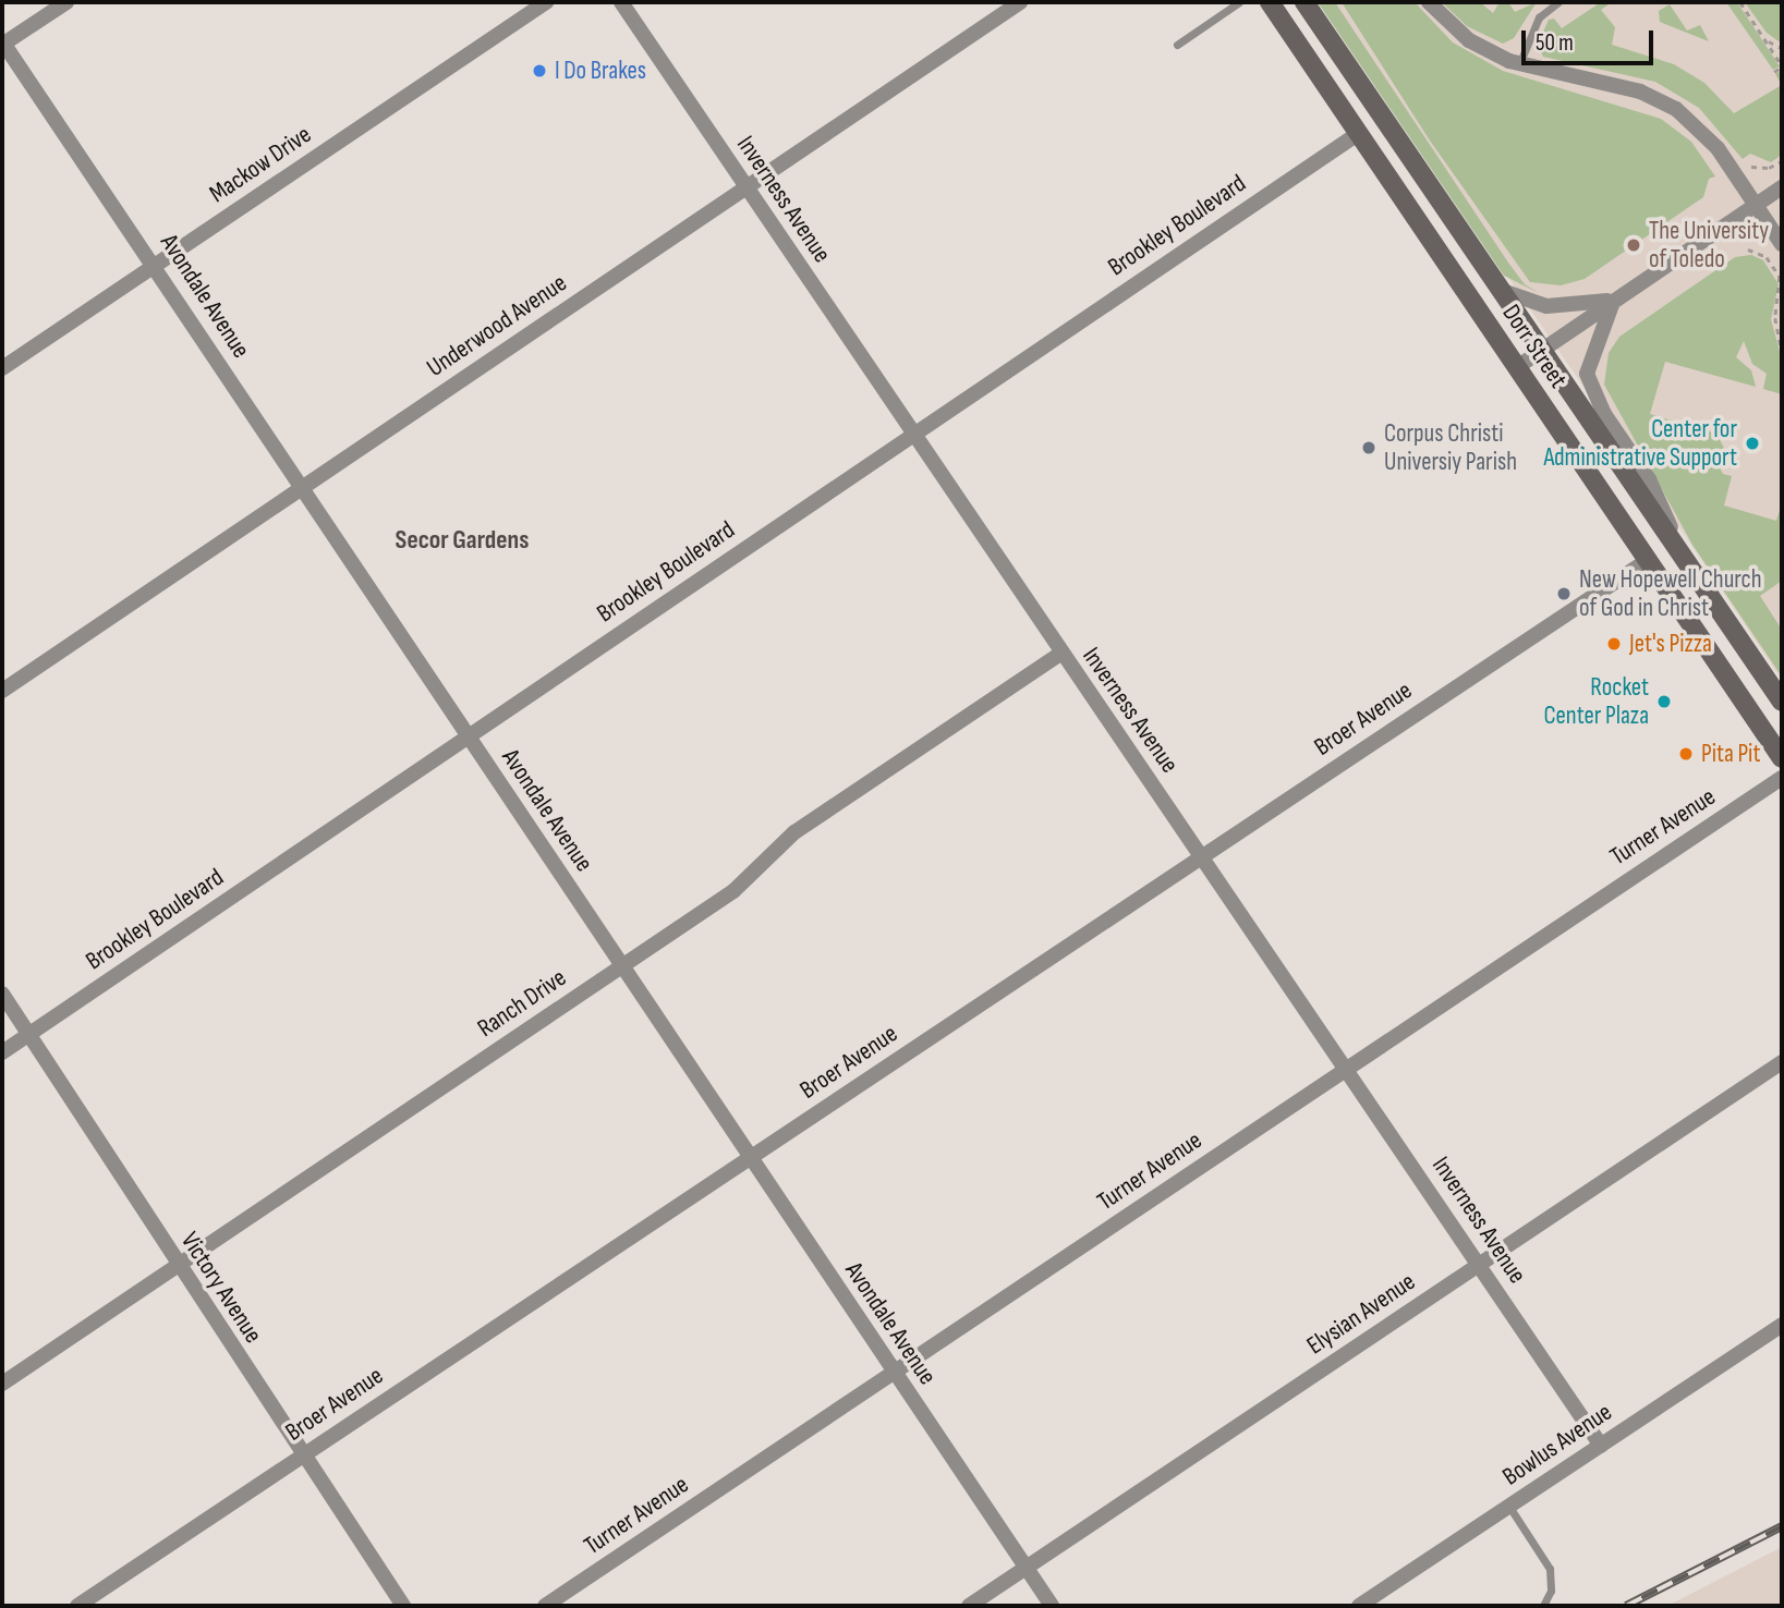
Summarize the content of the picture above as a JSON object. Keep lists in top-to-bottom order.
{
  "streets": {
    "main road": ["Dorr Street"],
    "street": [
      "Mackow Drive",
      "Inverness Avenue",
      "Brookley Boulevard",
      "Avondale Avenue",
      "Underwood Avenue",
      "Broer Avenue",
      "Turner Avenue",
      "Ranch Drive",
      "Victory Avenue",
      "Elysian Avenue",
      "Bowlus Avenue"
    ]
  },
  "crossings": [
    ["Mackow Drive", "Avondale Avenue"],
    ["Inverness Avenue", "Brookley Boulevard"],
    ["Inverness Avenue", "Underwood Avenue"],
    ["Inverness Avenue", "Broer Avenue"],
    ["Inverness Avenue", "Turner Avenue"],
    ["Inverness Avenue", "Ranch Drive"],
    ["Inverness Avenue", "Elysian Avenue"],
    ["Inverness Avenue", "Bowlus Avenue"],
    ["Brookley Boulevard", "Avondale Avenue"],
    ["Brookley Boulevard", "Dorr Street"],
    ["Brookley Boulevard", "Victory Avenue"],
    ["Avondale Avenue", "Underwood Avenue"],
    ["Avondale Avenue", "Broer Avenue"],
    ["Avondale Avenue", "Turner Avenue"],
    ["Avondale Avenue", "Ranch Drive"],
    ["Avondale Avenue", "Elysian Avenue"],
    ["Dorr Street", "Broer Avenue"],
    ["Broer Avenue", "Victory Avenue"],
    ["Ranch Drive", "Victory Avenue"]
  ],
  "districts": ["Secor Gardens"],
  "places": [
    "I Do Brakes",
    "The University of Toledo",
    "Center for Administrative Support",
    "Corpus Christi Universiy Parish",
    "New Hopewell Church of God in Christ",
    "Jet's Pizza",
    "Rocket Center Plaza",
    "Pita Pit"
  ],
  "scale_bar": "50 m"
}
